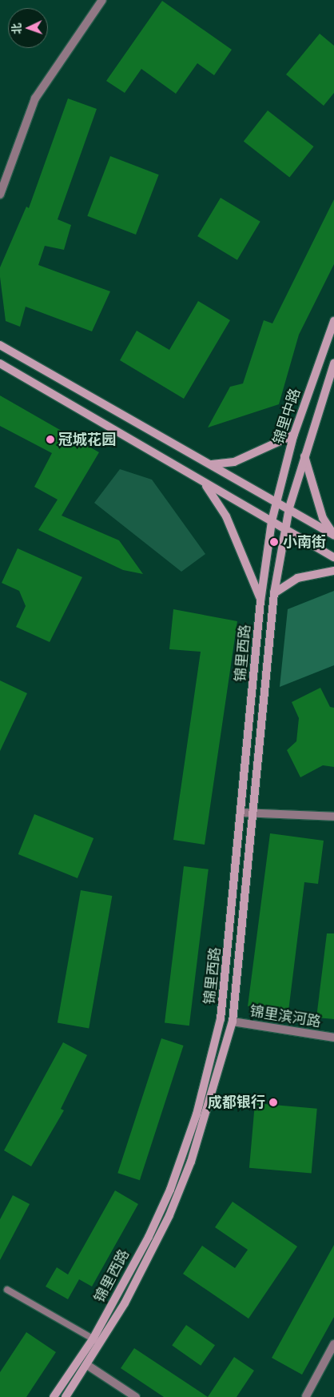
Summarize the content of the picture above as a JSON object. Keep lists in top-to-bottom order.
{
  "streets": {
    "main road": ["锦里中路", "锦里西路"],
    "street": ["锦里滨河路"]
  },
  "crossings": [
    ["锦里中路", "锦里西路"],
    ["锦里西路", "锦里滨河路"]
  ],
  "places": ["冠城花园", "小南街", "成都银行"],
  "north": "left"
}
